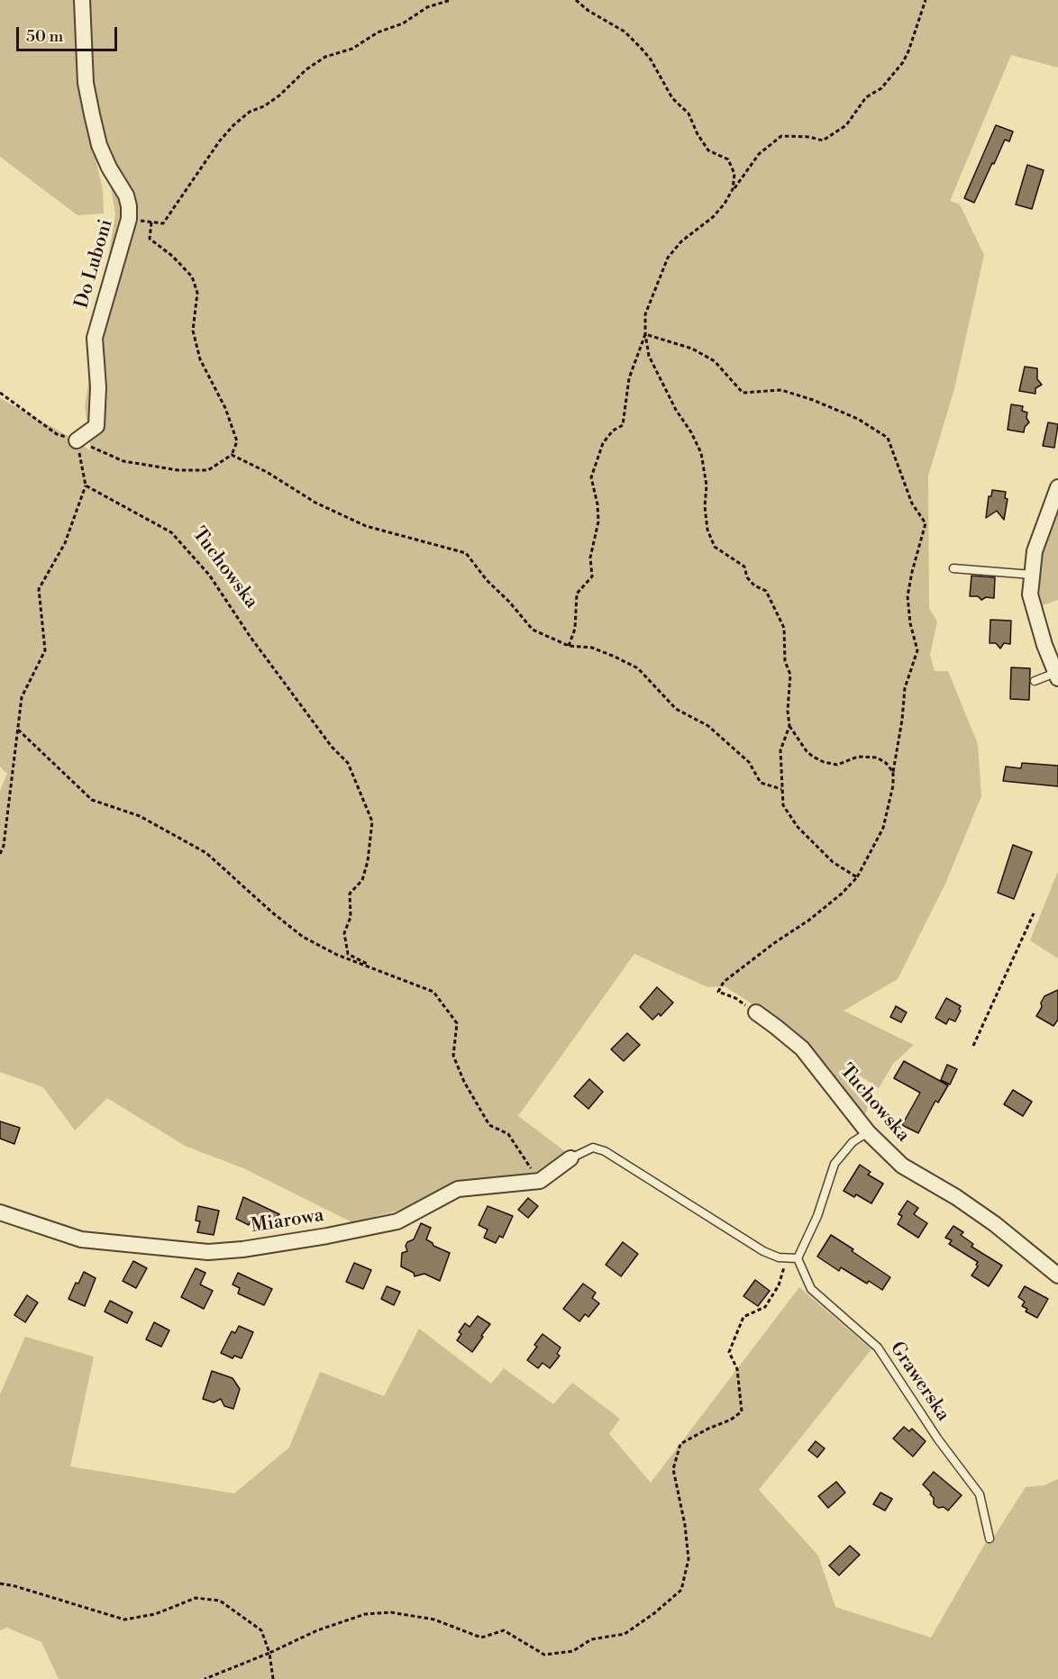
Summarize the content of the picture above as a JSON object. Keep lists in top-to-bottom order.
{
  "streets": {
    "street": ["Do Luboni", "Tuchowska", "Miarowa"],
    "lane": ["Grawerska"]
  },
  "scale_bar": "50 m"
}
